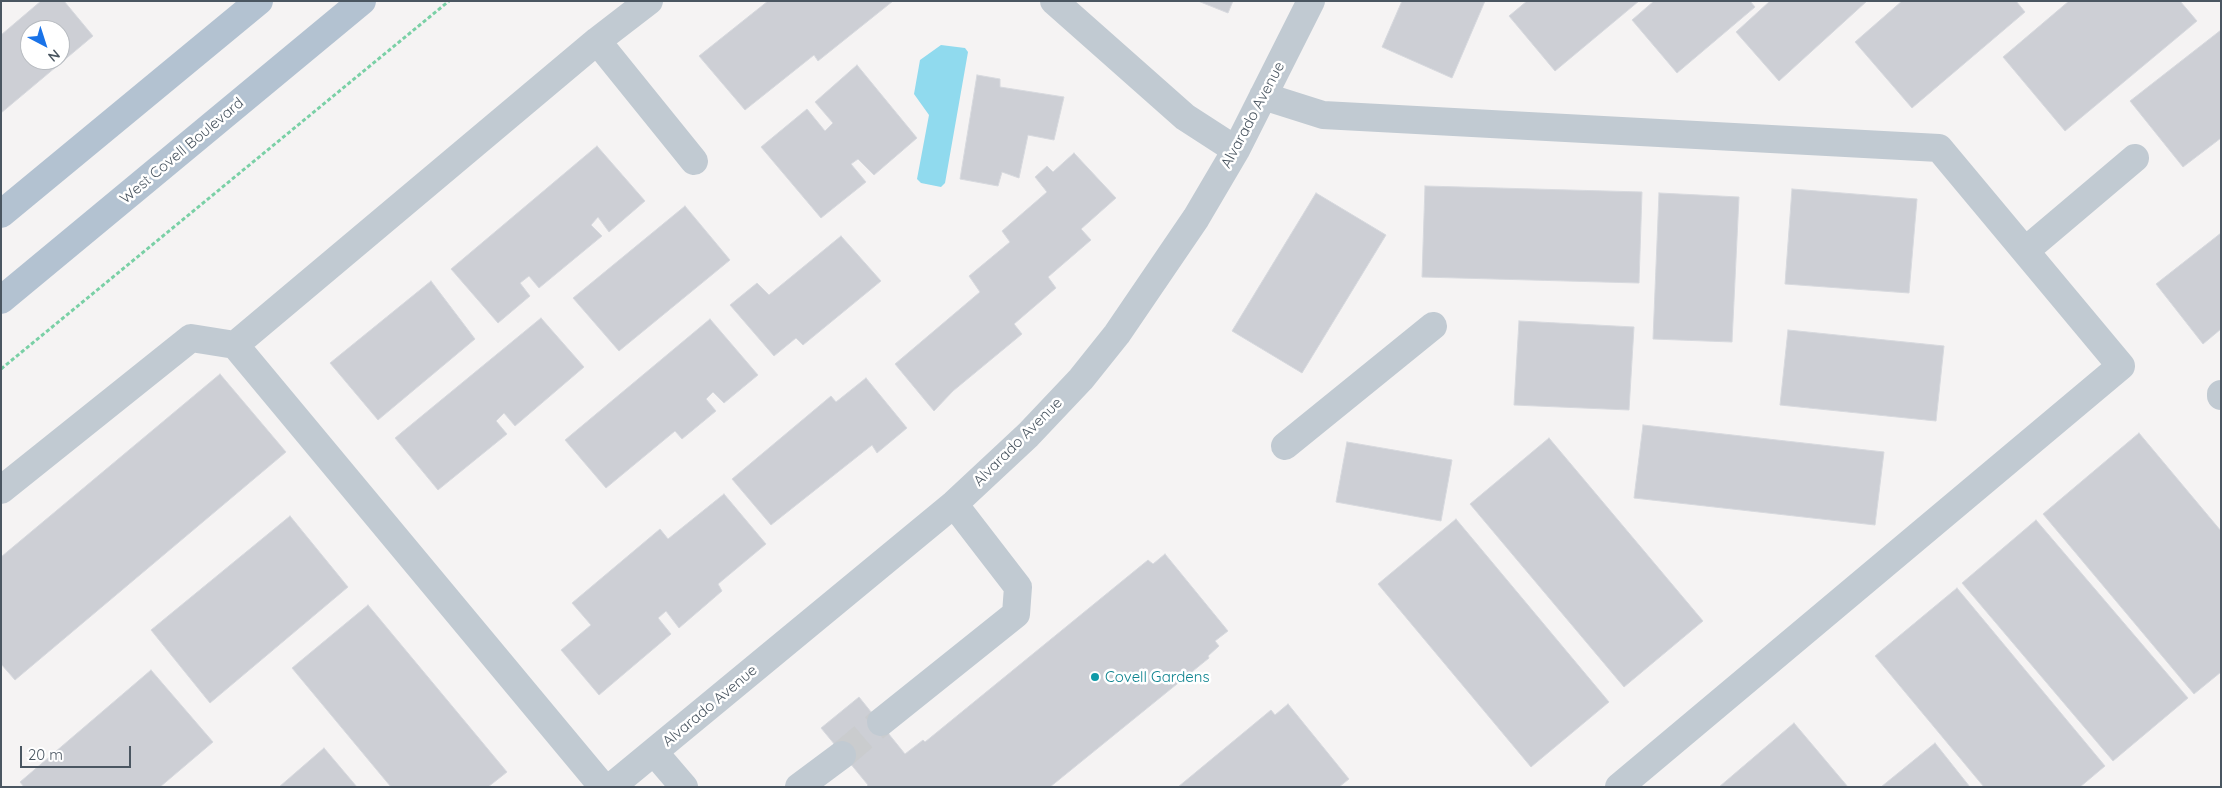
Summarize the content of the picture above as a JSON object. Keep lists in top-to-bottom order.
{
  "streets": {
    "main road": ["West Covell Boulevard"],
    "street": ["Alvarado Avenue"]
  },
  "places": ["Covell Gardens"],
  "scale_bar": "20 m",
  "north": "bottom right"
}
